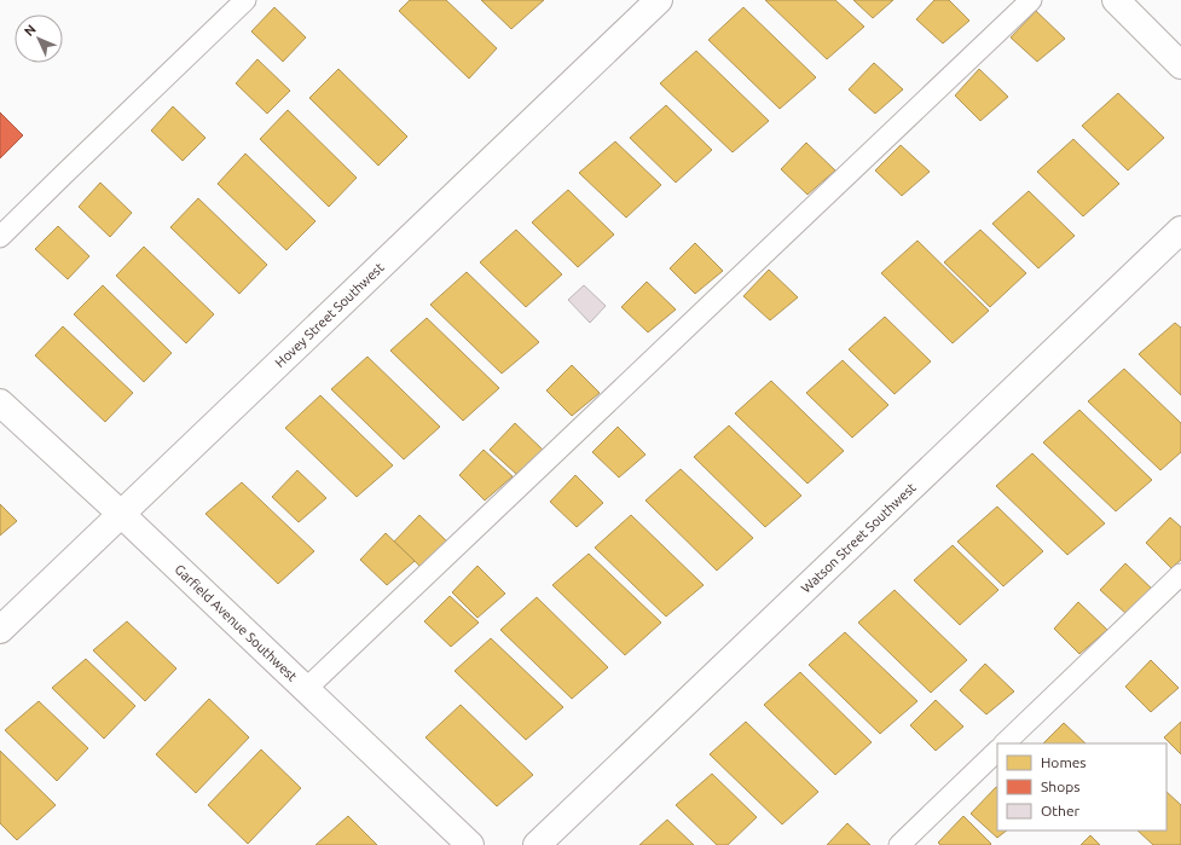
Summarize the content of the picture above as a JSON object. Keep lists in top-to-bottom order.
{
  "streets": {
    "street": ["Hovey Street Southwest", "Watson Street Southwest", "Garfield Avenue Southwest"]
  },
  "crossings": [
    ["Hovey Street Southwest", "Garfield Avenue Southwest"]
  ],
  "legend": ["Homes", "Shops", "Other"],
  "north": "top left"
}
